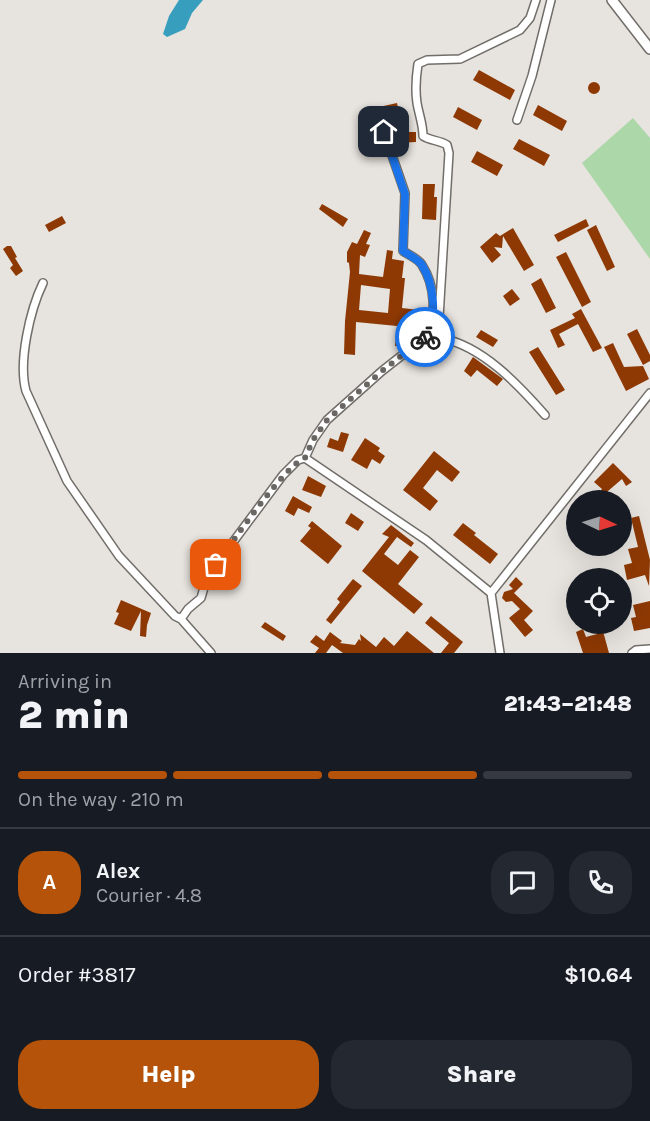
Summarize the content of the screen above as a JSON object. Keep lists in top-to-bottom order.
{
  "north": "right",
  "page": {
    "heading": ["2 min", "Arriving in", "21:43–21:48"],
    "panel": [
      "Alex",
      "Courier · 4.8",
      "Order #3817",
      "$10.64"
    ],
    "bar": "On the way · 210 m",
    "round": "A",
    "buttons": ["Help", "Share"]
  }
}
